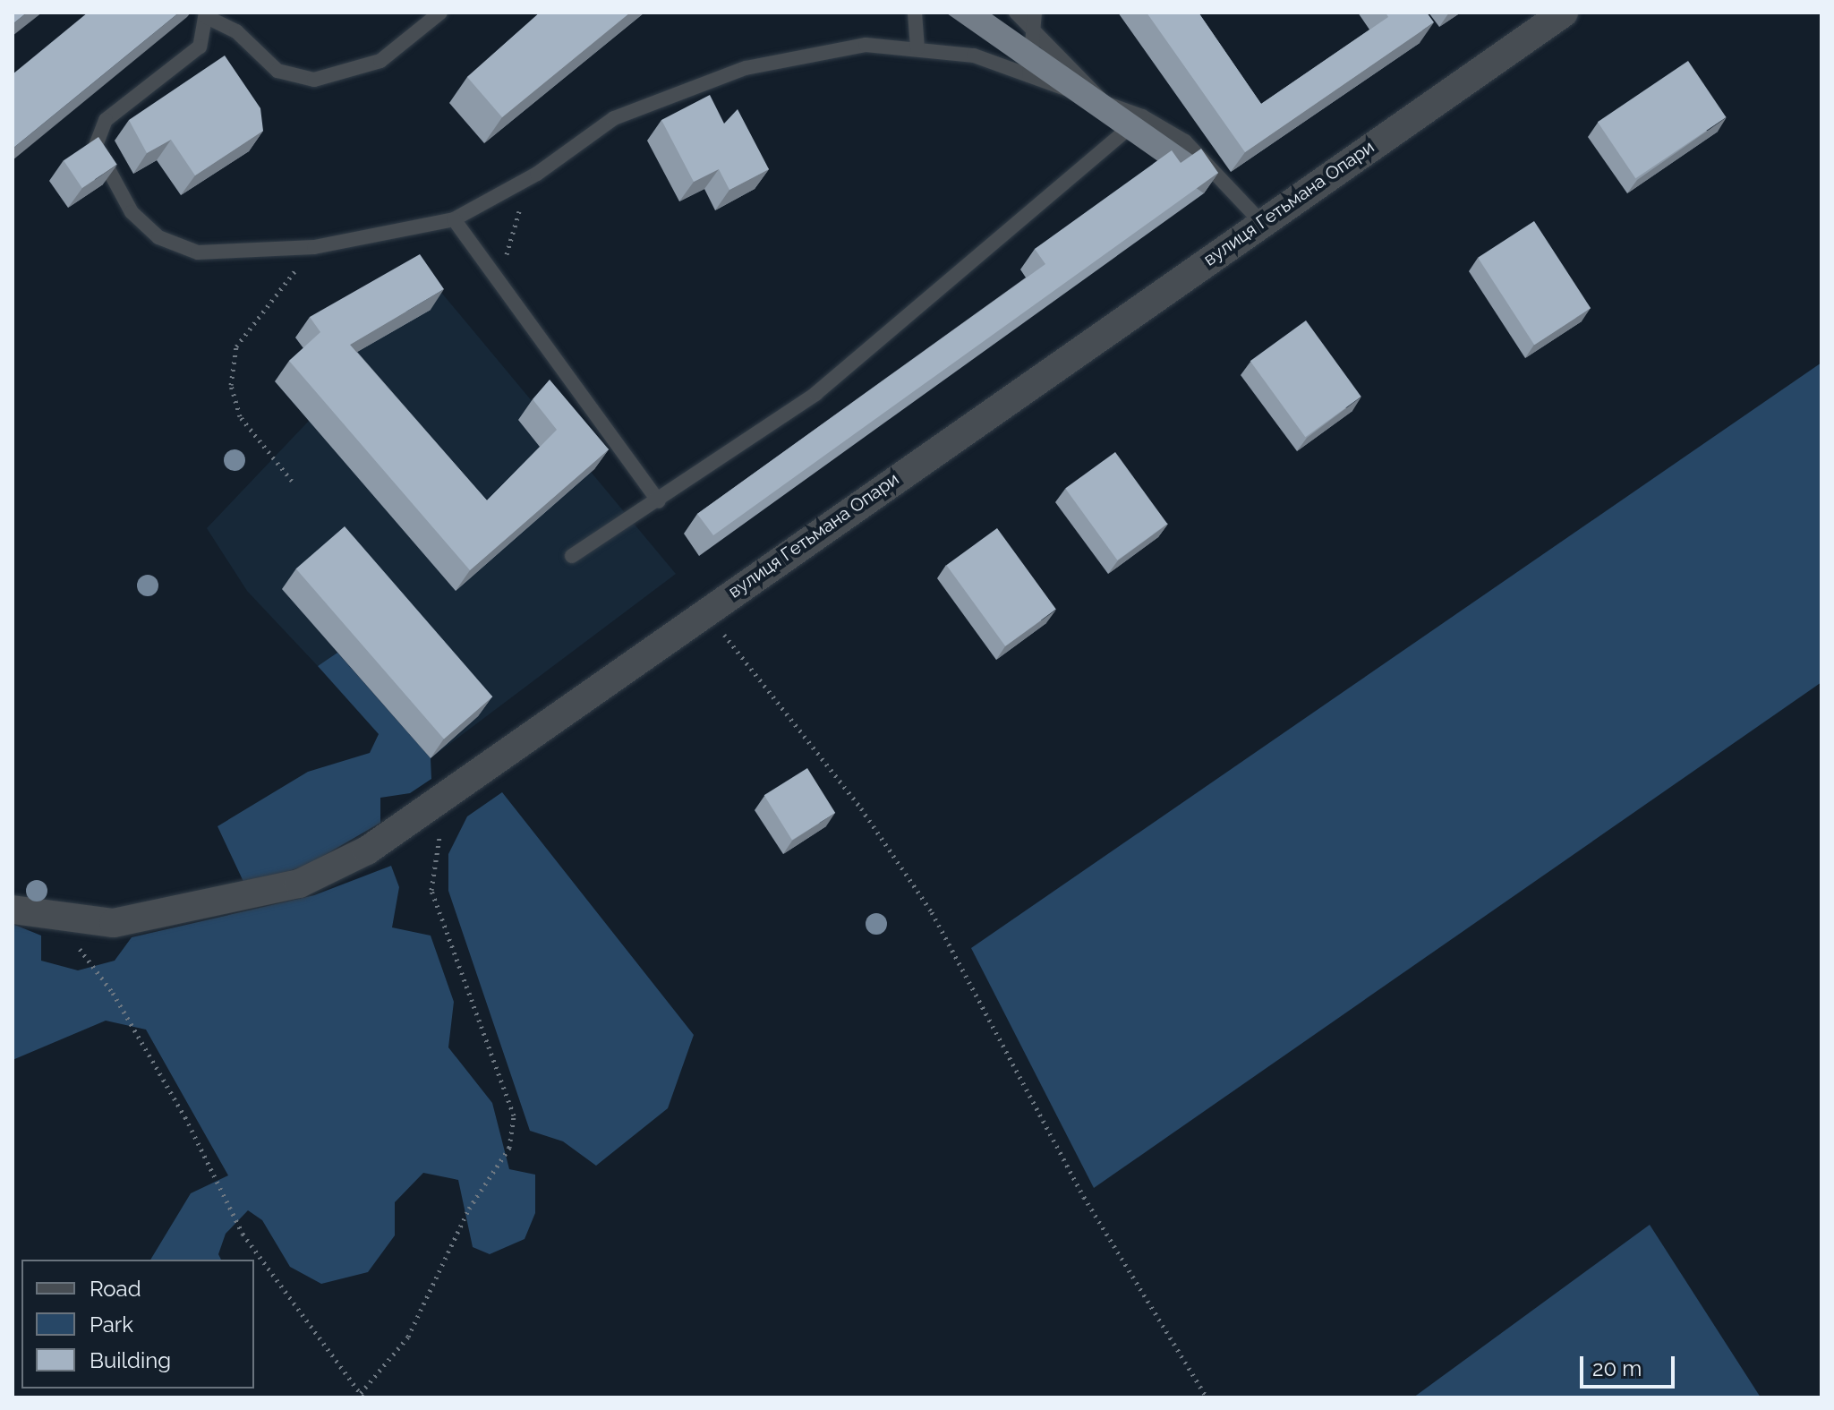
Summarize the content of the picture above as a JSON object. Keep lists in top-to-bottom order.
{
  "streets": {
    "street": ["вулиця Гетьмана Опари"]
  },
  "legend": ["Road", "Park", "Building"],
  "scale_bar": "20 m"
}
